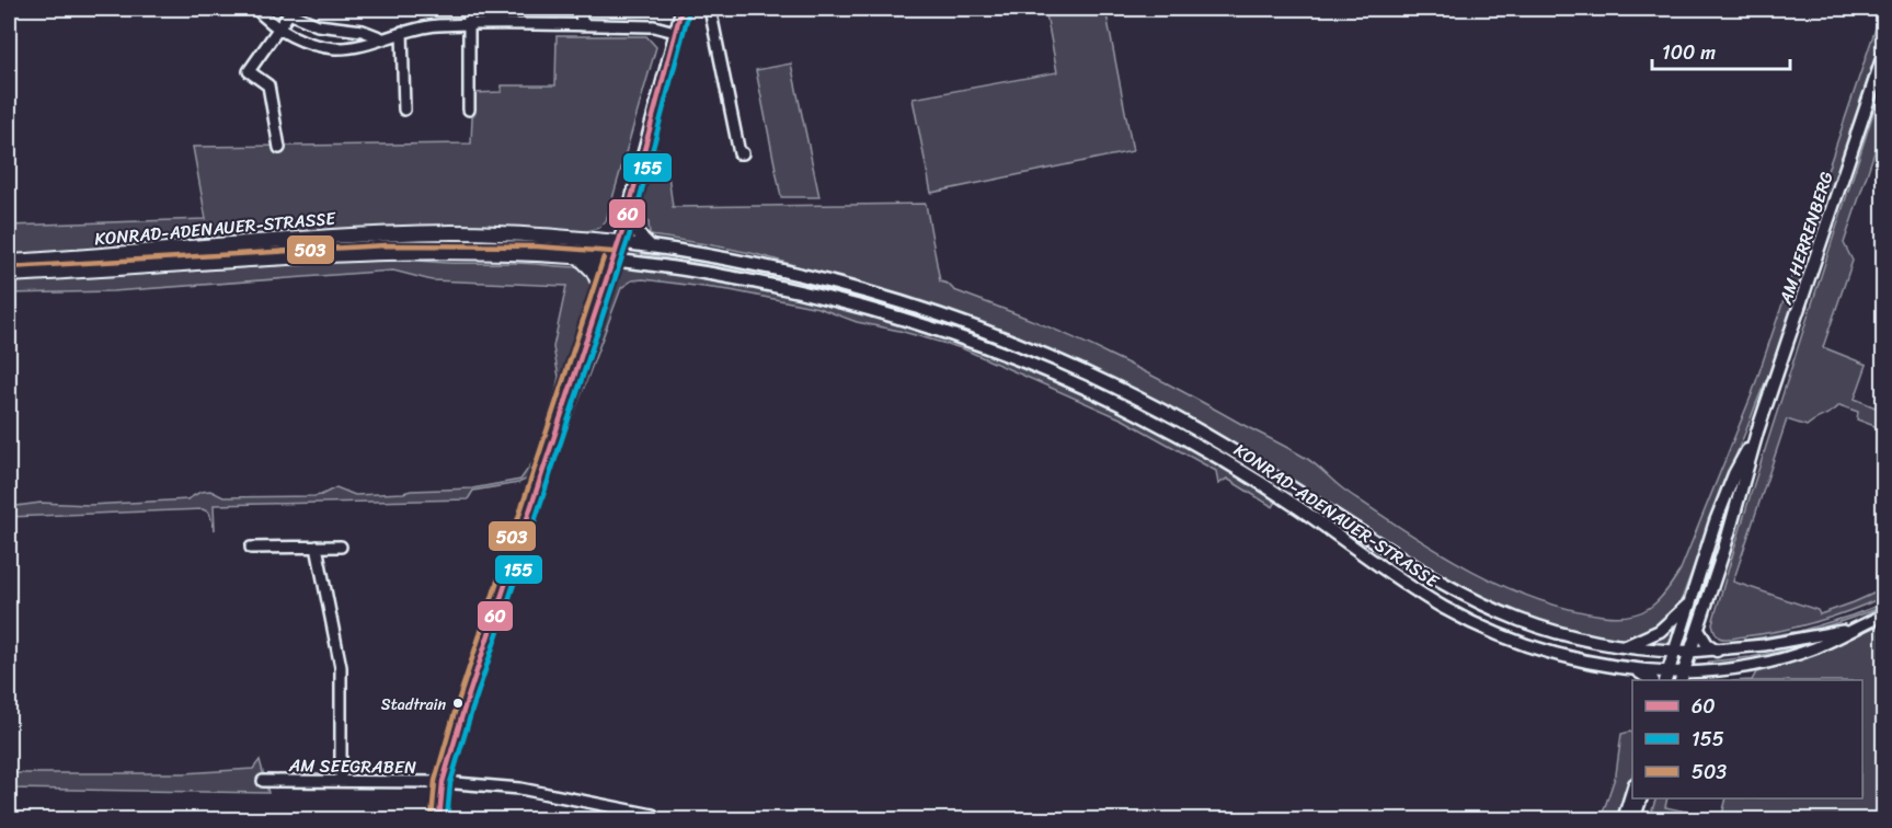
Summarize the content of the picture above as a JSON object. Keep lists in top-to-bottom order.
{
  "streets": {
    "highway": ["KONRAD-ADENAUER-STRASSE"],
    "main road": ["AM HERRENBERG"],
    "street": ["AM SEEGRABEN"]
  },
  "crossings": [
    ["KONRAD-ADENAUER-STRASSE", "AM HERRENBERG"]
  ],
  "places": ["Stadtrain"],
  "lines": ["transit line 60", "transit line 155", "transit line 503"],
  "legend": ["60", "155", "503"],
  "scale_bar": "100 m"
}
